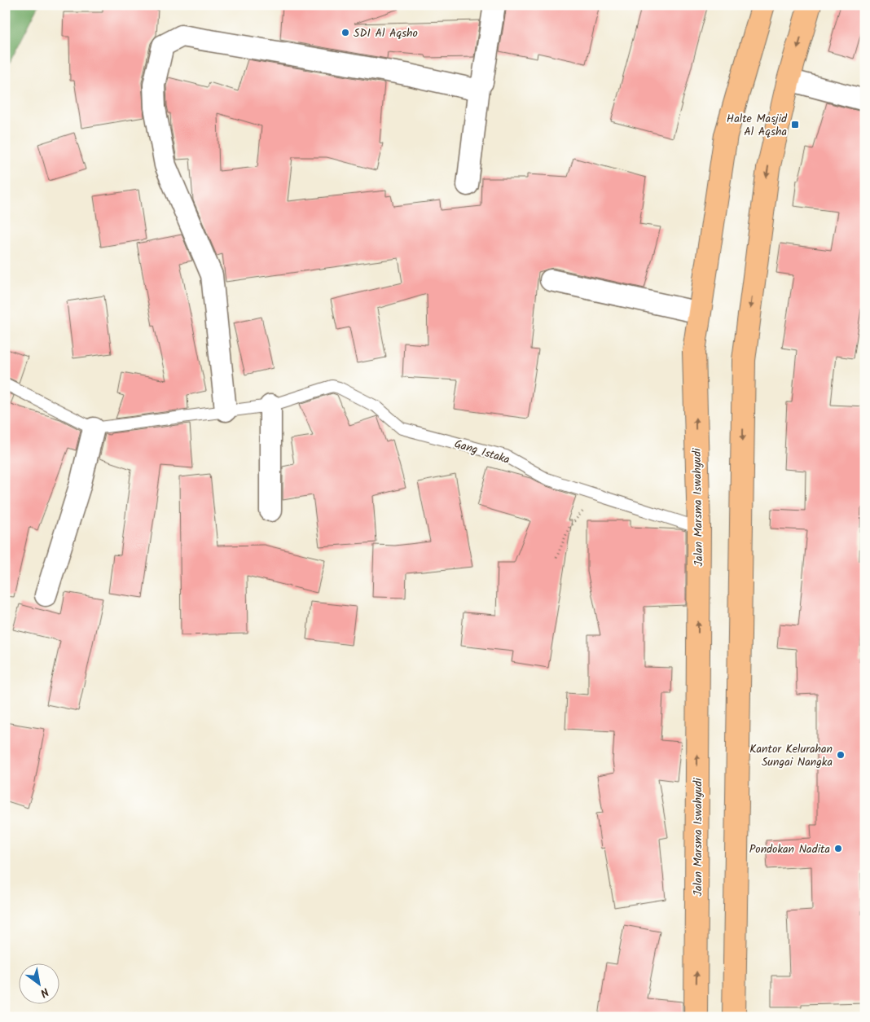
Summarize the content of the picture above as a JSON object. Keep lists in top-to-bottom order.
{
  "streets": {
    "highway": ["Jalan Marsma Iswahyudi"],
    "lane": ["Gang Istaka"]
  },
  "crossings": [
    ["Gang Istaka", "Jalan Marsma Iswahyudi"]
  ],
  "places": {
    "other": ["SDI Al Aqsho", "Kantor Kelurahan Sungai Nangka", "Pondokan Nadita"],
    "transit": ["Halte Masjid Al Aqsha"]
  },
  "north": "bottom right"
}
